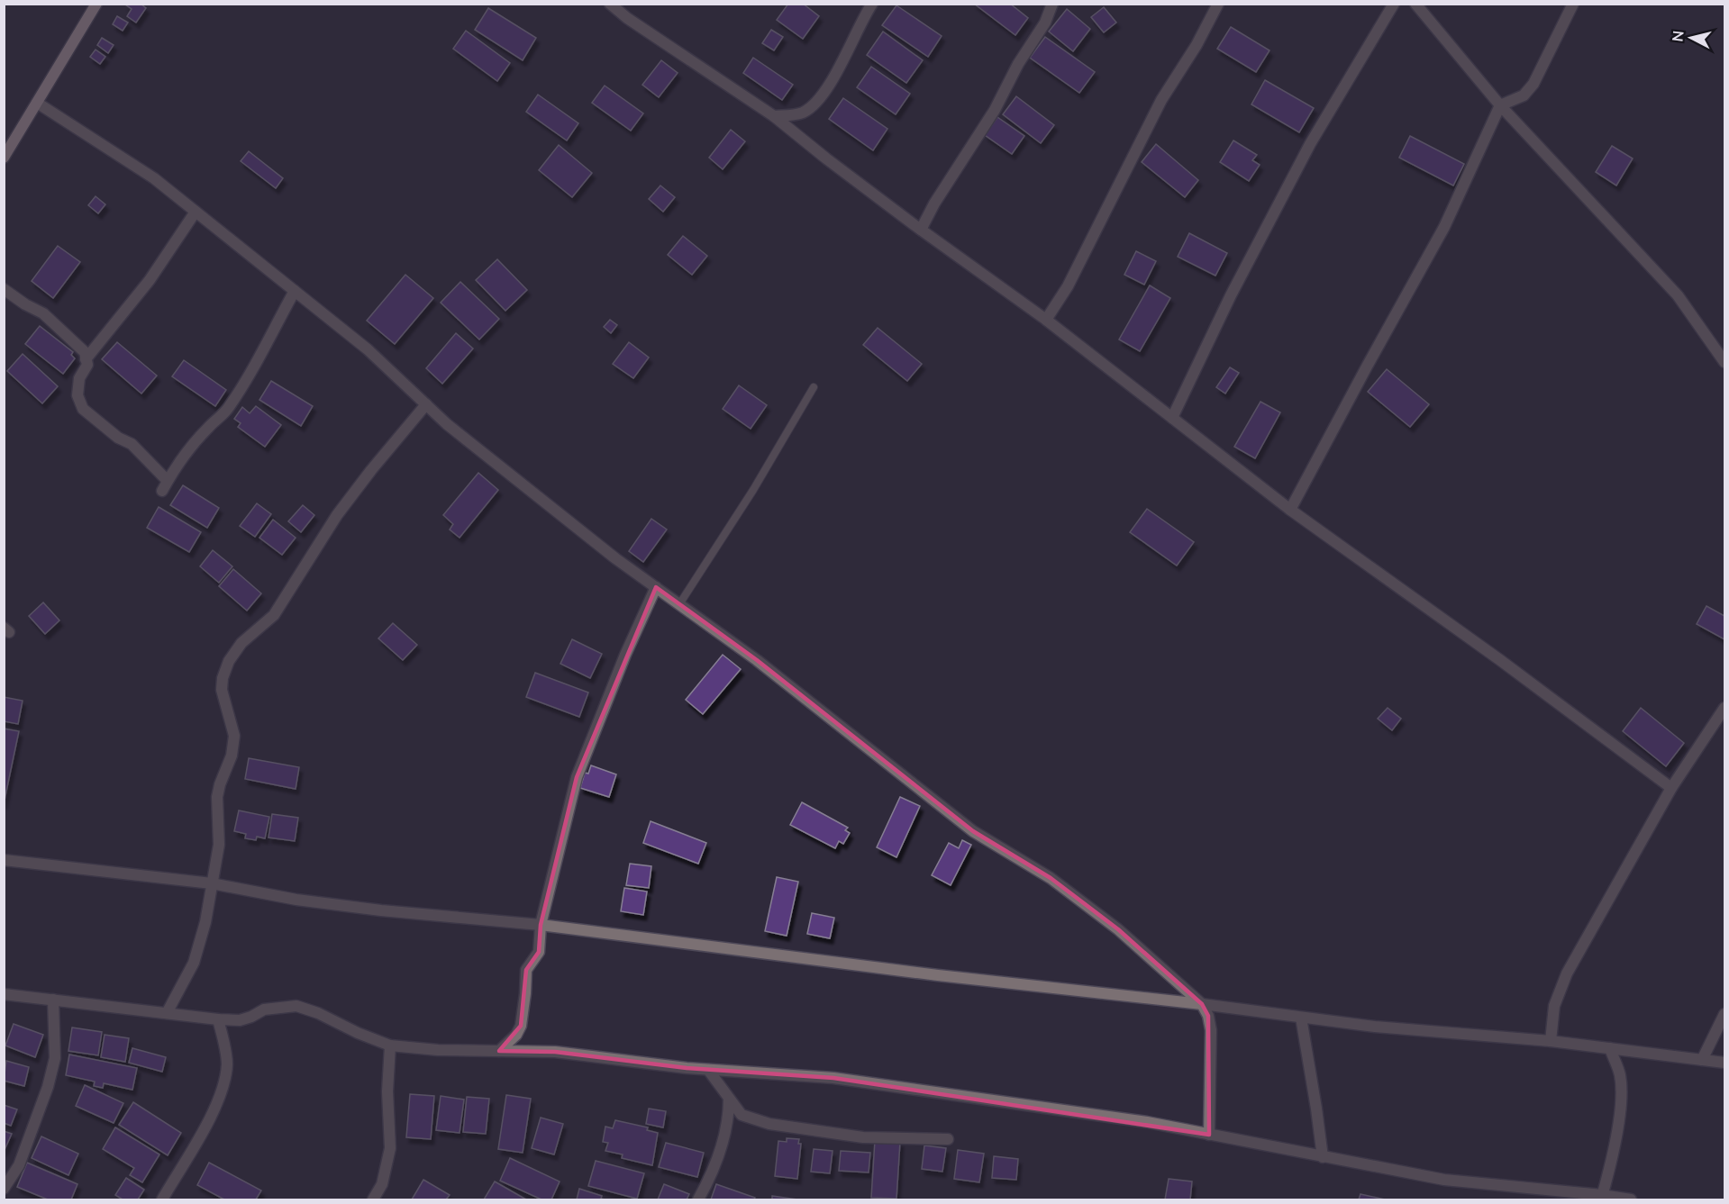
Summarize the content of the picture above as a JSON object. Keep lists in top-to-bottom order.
{
  "north": "left"
}
